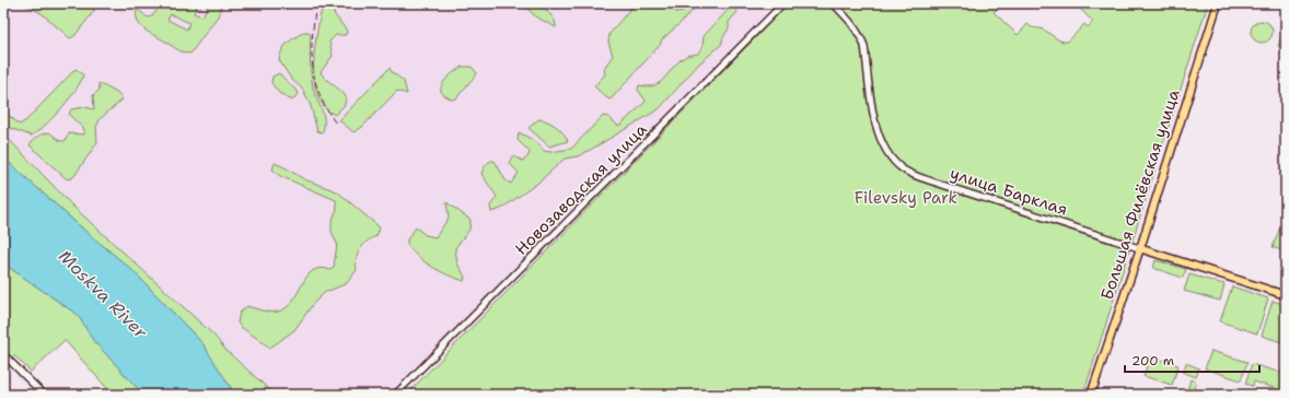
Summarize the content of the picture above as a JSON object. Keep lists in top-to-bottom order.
{
  "streets": {
    "main road": ["улица Барклая", "Большая Филёвская улица"],
    "street": ["Новозаводская улица"]
  },
  "crossings": [
    ["улица Барклая", "Большая Филёвская улица"]
  ],
  "water": ["Moskva River"],
  "parks": ["Filevsky Park"],
  "scale_bar": "200 m"
}
